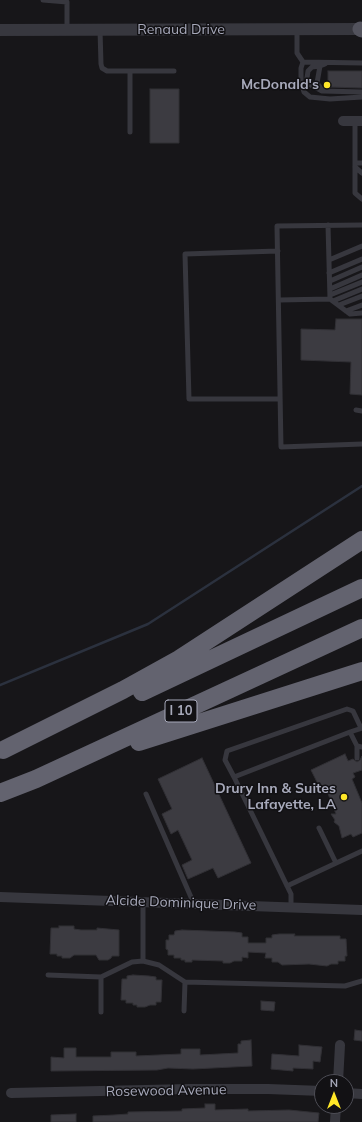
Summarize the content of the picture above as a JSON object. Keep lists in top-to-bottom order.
{
  "streets": {
    "highway": ["I 10"],
    "street": ["Renaud Drive", "Alcide Dominique Drive", "Rosewood Avenue"]
  },
  "places": ["McDonald's", "Drury Inn & Suites Lafayette, LA"],
  "north": "top"
}
